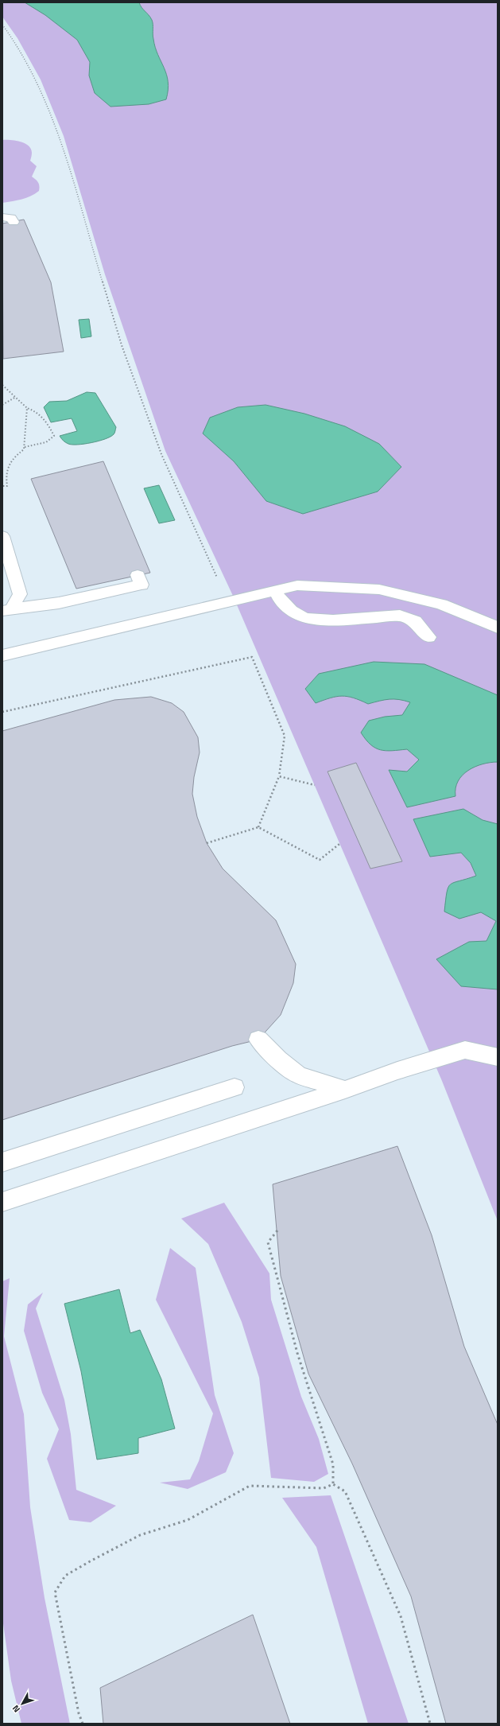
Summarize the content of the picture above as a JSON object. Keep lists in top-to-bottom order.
{
  "north": "bottom left"
}
